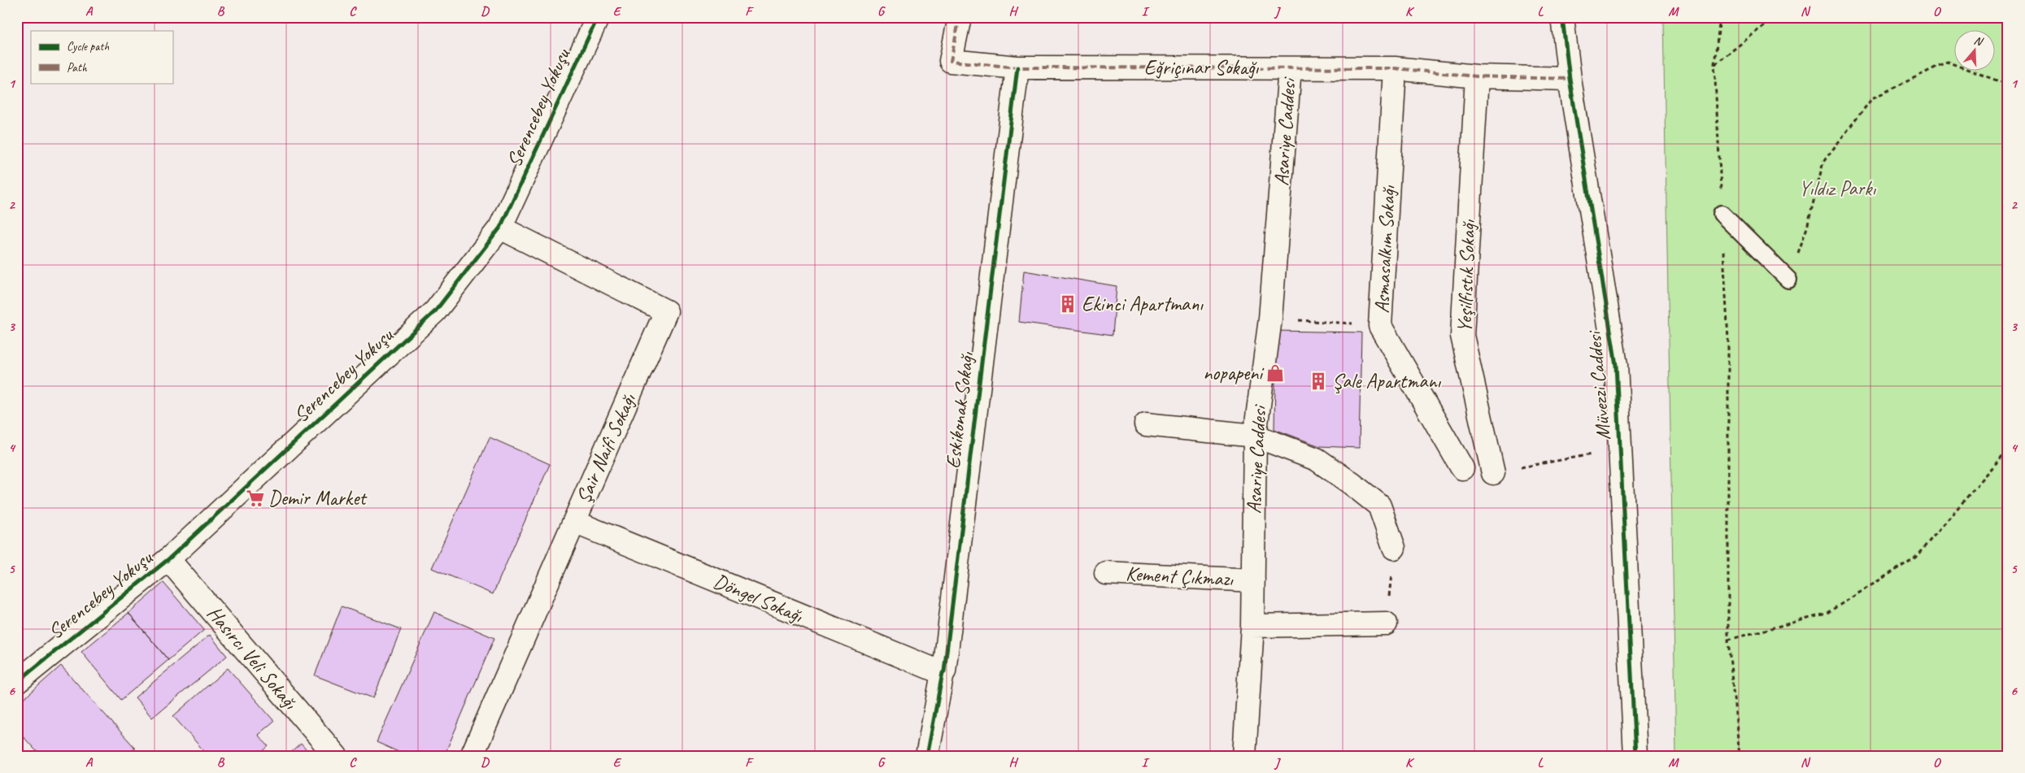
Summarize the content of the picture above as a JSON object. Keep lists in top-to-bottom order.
{
  "streets": {
    "street": [
      "Eğriçınar Sokağı",
      "Serencebey Yokuşu",
      "Asariye Caddesi",
      "Asmasalkım Sokağı",
      "Yeşilfıstık Sokağı",
      "Müvezzi Caddesi",
      "Eskikonak Sokağı",
      "Şair Naifi Sokağı",
      "Kement Çıkmazı",
      "Döngel Sokağı",
      "Hasırcı Veli Sokağı"
    ]
  },
  "crossings": [
    ["Eğriçınar Sokağı", "Asariye Caddesi"],
    ["Eğriçınar Sokağı", "Asmasalkım Sokağı"],
    ["Eğriçınar Sokağı", "Yeşilfıstık Sokağı"],
    ["Eğriçınar Sokağı", "Müvezzi Caddesi"],
    ["Eğriçınar Sokağı", "Eskikonak Sokağı"],
    ["Serencebey Yokuşu", "Şair Naifi Sokağı"],
    ["Serencebey Yokuşu", "Hasırcı Veli Sokağı"],
    ["Asariye Caddesi", "Kement Çıkmazı"],
    ["Eskikonak Sokağı", "Döngel Sokağı"],
    ["Şair Naifi Sokağı", "Döngel Sokağı"]
  ],
  "parks": ["Yıldız Parkı"],
  "places": {
    "building": ["Ekinci Apartmanı", "Şale Apartmanı"],
    "shop": ["nopapeni"],
    "supermarket": ["Demir Market"]
  },
  "legend": ["Cycle path", "Path"],
  "north": "top",
  "grid": {
    "columns": [
      "A",
      "B",
      "C",
      "D",
      "E",
      "F",
      "G",
      "H",
      "I",
      "J",
      "K",
      "L",
      "M",
      "N",
      "O"
    ],
    "rows": [
      "1",
      "2",
      "3",
      "4",
      "5",
      "6"
    ]
  }
}
